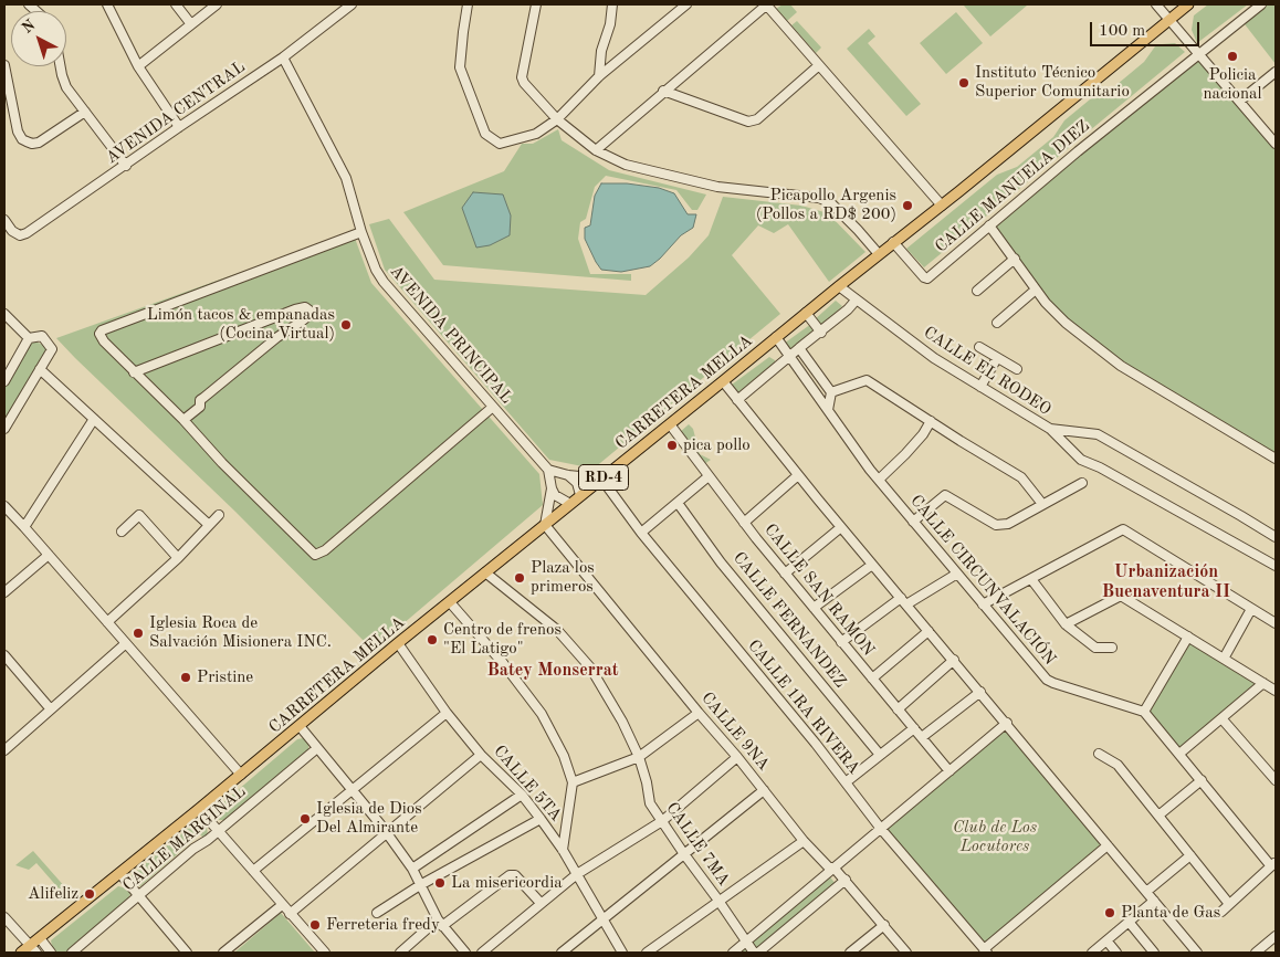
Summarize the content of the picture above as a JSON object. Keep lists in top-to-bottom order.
{
  "streets": {
    "main road": ["CARRETERA MELLA", "RD-4"],
    "street": [
      "AVENIDA CENTRAL",
      "CALLE MANUELA DIEZ",
      "AVENIDA PRINCIPAL",
      "CALLE EL RODEO",
      "CALLE CIRCUNVALACIÓN",
      "CALLE SAN RAMON",
      "CALLE FERNANDEZ",
      "CALLE 1RA RIVERA",
      "CALLE 9NA",
      "CALLE 5TA",
      "CALLE MARGINAL",
      "CALLE 7MA"
    ]
  },
  "crossings": [
    ["AVENIDA CENTRAL", "AVENIDA PRINCIPAL"],
    ["CALLE MANUELA DIEZ", "CARRETERA MELLA"],
    ["CALLE EL RODEO", "CARRETERA MELLA"],
    ["CARRETERA MELLA", "CALLE CIRCUNVALACIÓN"],
    ["CARRETERA MELLA", "CALLE SAN RAMON"],
    ["CARRETERA MELLA", "CALLE 1RA RIVERA"],
    ["CARRETERA MELLA", "CALLE 9NA"],
    ["CARRETERA MELLA", "CALLE 5TA"],
    ["CARRETERA MELLA", "CALLE 7MA"]
  ],
  "districts": ["Urbanización Buenaventura II", "Batey Monserrat"],
  "parks": ["Club de Los Locutores"],
  "places": [
    "Policia nacional",
    "Instituto Técnico Superior Comunitario",
    "Picapollo Argenis (Pollos a RD$ 200)",
    "Limón tacos & empanadas (Cocina Virtual)",
    "pica pollo",
    "Plaza los primeros",
    "Iglesia Roca de Salvación Misionera INC.",
    "Centro de frenos \"El Latigo\"",
    "Pristine",
    "Iglesia de Dios Del Almirante",
    "La misericordia",
    "Alifeliz",
    "Planta de Gas",
    "Ferreteria fredy"
  ],
  "scale_bar": "100 m",
  "north": "top left"
}
